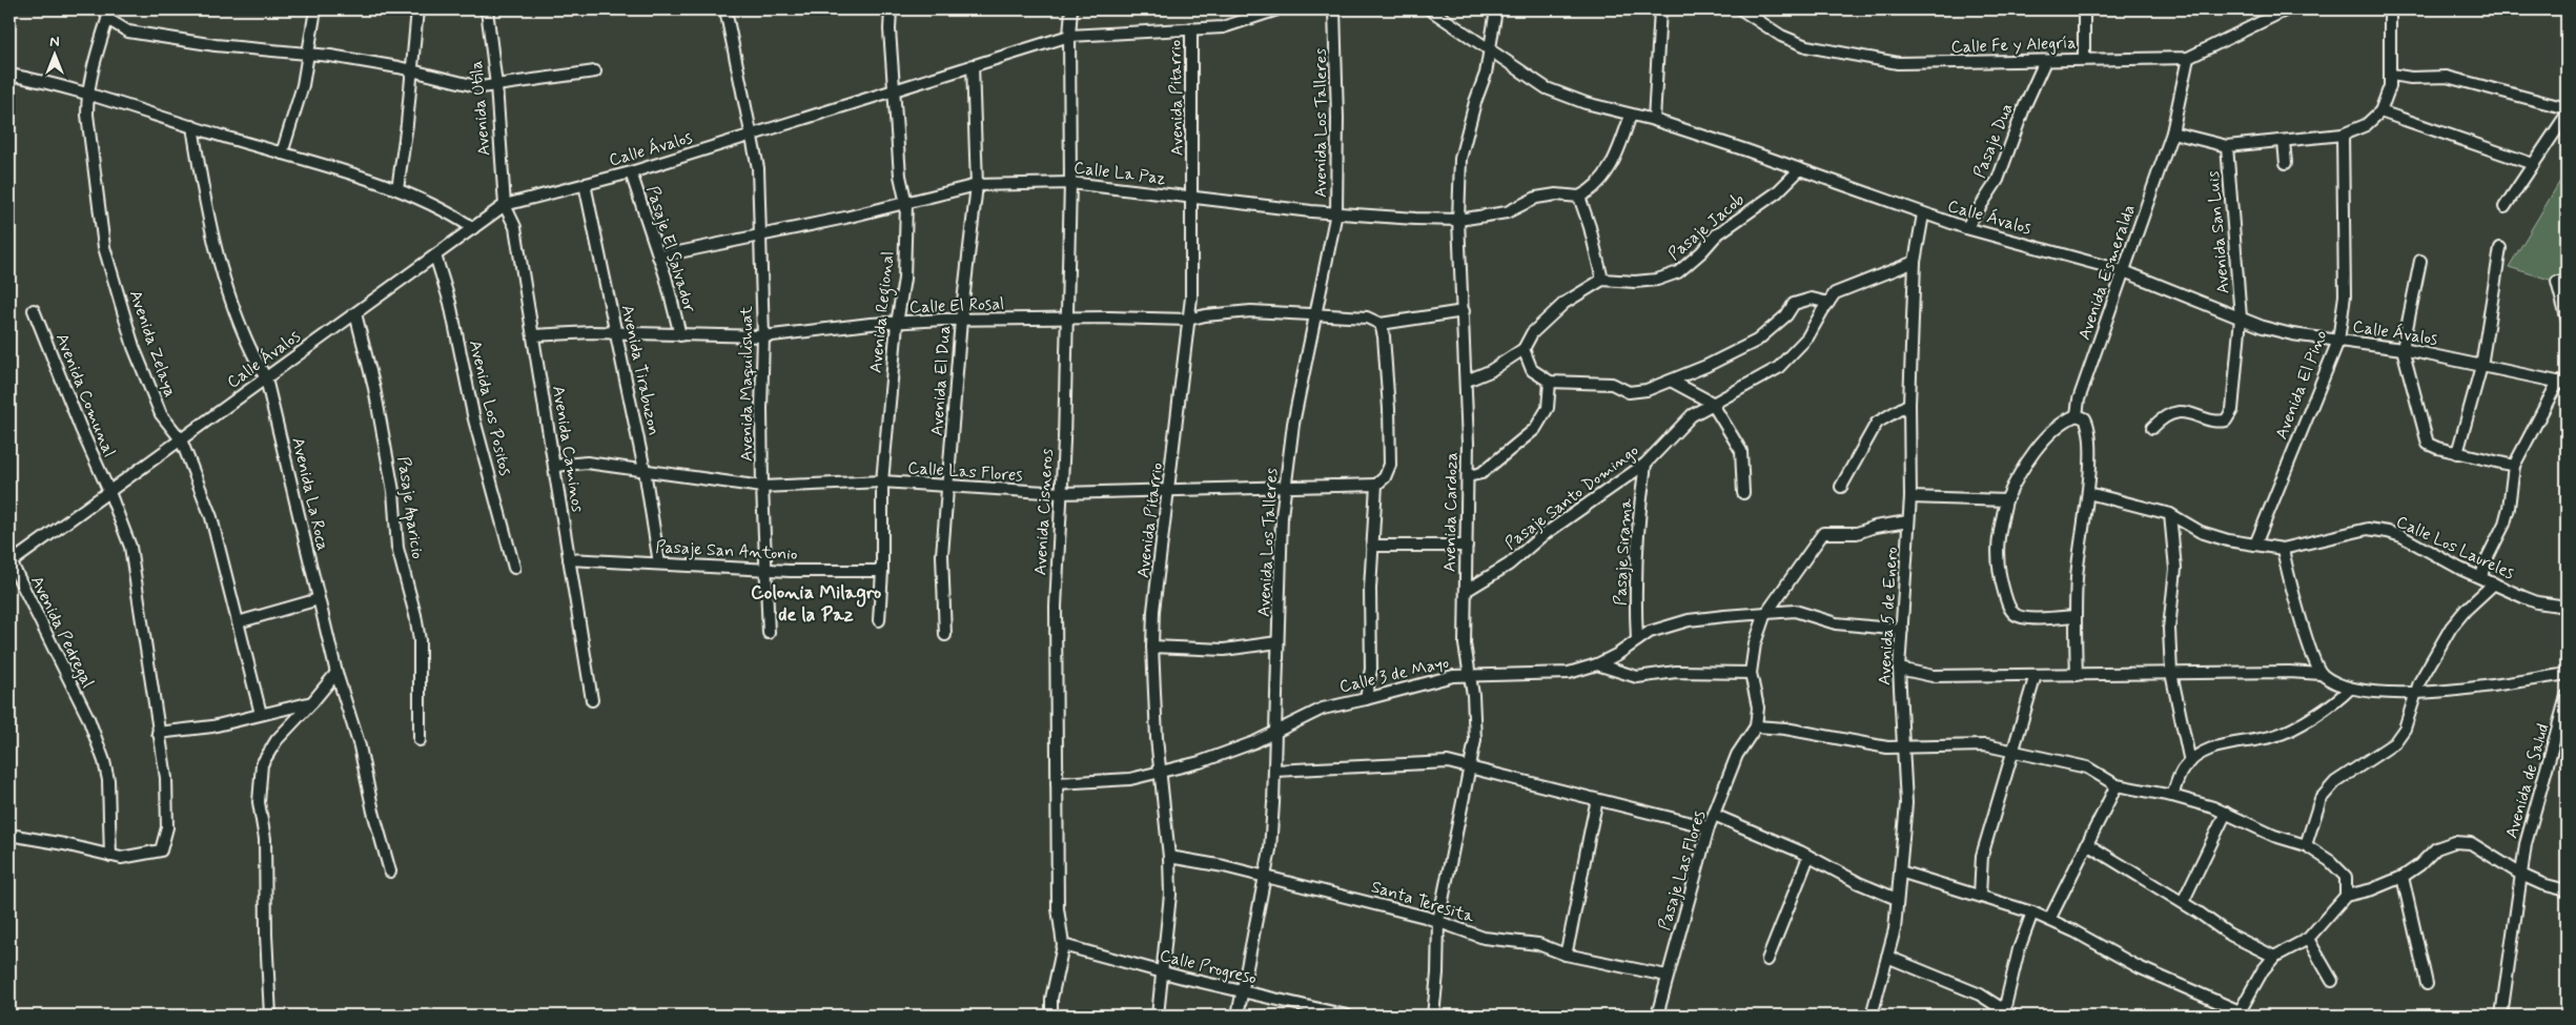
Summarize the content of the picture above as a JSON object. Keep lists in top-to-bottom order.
{
  "streets": {
    "street": [
      "Calle Fe y Alegría",
      "Avenida Pitarrio",
      "Avenida Utila",
      "Avenida Los Talleres",
      "Pasaje Dua",
      "Calle Ávalos",
      "Calle La Paz",
      "Pasaje Jacob",
      "Avenida San Luis",
      "Pasaje El Salvador",
      "Avenida Esmeralda",
      "Calle El Rosal",
      "Avenida Regional",
      "Avenida Zelaya",
      "Avenida Tirabuzon",
      "Avenida El Dua",
      "Avenida Maquilishuat",
      "Avenida El Pino",
      "Avenida Comunal",
      "Avenida Los Positos",
      "Avenida Caminos",
      "Calle Las Flores",
      "Avenida La Roca",
      "Pasaje Santo Domingo",
      "Pasaje Aparicio",
      "Avenida Cisneros",
      "Avenida Cardoza",
      "Calle Los Laureles",
      "Pasaje San Antonio",
      "Pasaje Sirama",
      "Avenida 5 de Enero",
      "Avenida Pedregal",
      "Calle 3 de Mayo",
      "Avenida de Salud",
      "Pasaje Las Flores",
      "Santa Teresita",
      "Calle Progreso"
    ]
  },
  "crossings": [
    ["Calle Fe y Alegría", "Pasaje Dua"],
    ["Calle Fe y Alegría", "Avenida Esmeralda"],
    ["Avenida Pitarrio", "Calle Ávalos"],
    ["Avenida Pitarrio", "Calle La Paz"],
    ["Avenida Pitarrio", "Calle El Rosal"],
    ["Avenida Pitarrio", "Calle Las Flores"],
    ["Avenida Pitarrio", "Calle 3 de Mayo"],
    ["Avenida Pitarrio", "Santa Teresita"],
    ["Avenida Pitarrio", "Calle Progreso"],
    ["Avenida Utila", "Calle Ávalos"],
    ["Avenida Utila", "Avenida Caminos"],
    ["Avenida Los Talleres", "Calle La Paz"],
    ["Avenida Los Talleres", "Calle El Rosal"],
    ["Avenida Los Talleres", "Calle Las Flores"],
    ["Avenida Los Talleres", "Calle 3 de Mayo"],
    ["Avenida Los Talleres", "Santa Teresita"],
    ["Avenida Los Talleres", "Calle Progreso"],
    ["Pasaje Dua", "Calle Ávalos"],
    ["Calle Ávalos", "Pasaje Jacob"],
    ["Calle Ávalos", "Avenida San Luis"],
    ["Calle Ávalos", "Pasaje El Salvador"],
    ["Calle Ávalos", "Avenida Esmeralda"],
    ["Calle Ávalos", "Avenida Regional"],
    ["Calle Ávalos", "Avenida Zelaya"],
    ["Calle Ávalos", "Avenida Tirabuzon"],
    ["Calle Ávalos", "Avenida El Dua"],
    ["Calle Ávalos", "Avenida Maquilishuat"],
    ["Calle Ávalos", "Avenida El Pino"],
    ["Calle Ávalos", "Avenida Comunal"],
    ["Calle Ávalos", "Avenida Los Positos"],
    ["Calle Ávalos", "Avenida Caminos"],
    ["Calle Ávalos", "Avenida La Roca"],
    ["Calle Ávalos", "Pasaje Aparicio"],
    ["Calle Ávalos", "Avenida Cisneros"],
    ["Calle Ávalos", "Avenida Cardoza"],
    ["Calle Ávalos", "Avenida 5 de Enero"],
    ["Calle Ávalos", "Avenida Pedregal"],
    ["Calle La Paz", "Pasaje El Salvador"],
    ["Calle La Paz", "Avenida Regional"],
    ["Calle La Paz", "Avenida El Dua"],
    ["Calle La Paz", "Avenida Maquilishuat"],
    ["Calle La Paz", "Avenida Cisneros"],
    ["Calle La Paz", "Avenida Cardoza"],
    ["Pasaje El Salvador", "Calle El Rosal"],
    ["Calle El Rosal", "Avenida Regional"],
    ["Calle El Rosal", "Avenida Tirabuzon"],
    ["Calle El Rosal", "Avenida El Dua"],
    ["Calle El Rosal", "Avenida Maquilishuat"],
    ["Calle El Rosal", "Avenida Caminos"],
    ["Calle El Rosal", "Avenida Cisneros"],
    ["Avenida Regional", "Calle Las Flores"],
    ["Avenida Regional", "Pasaje San Antonio"],
    ["Avenida Tirabuzon", "Calle Las Flores"],
    ["Avenida Tirabuzon", "Pasaje San Antonio"],
    ["Avenida El Dua", "Calle Las Flores"],
    ["Avenida Maquilishuat", "Calle Las Flores"],
    ["Avenida Maquilishuat", "Pasaje San Antonio"],
    ["Avenida El Pino", "Calle Los Laureles"],
    ["Avenida Comunal", "Avenida Pedregal"],
    ["Avenida Caminos", "Calle Las Flores"],
    ["Avenida Caminos", "Pasaje San Antonio"],
    ["Calle Las Flores", "Avenida Cisneros"],
    ["Pasaje Santo Domingo", "Avenida Cardoza"],
    ["Pasaje Santo Domingo", "Pasaje Sirama"],
    ["Pasaje Santo Domingo", "Avenida 5 de Enero"],
    ["Avenida Cisneros", "Calle 3 de Mayo"],
    ["Avenida Cisneros", "Calle Progreso"],
    ["Avenida Cardoza", "Calle 3 de Mayo"],
    ["Avenida Cardoza", "Santa Teresita"],
    ["Pasaje Sirama", "Calle 3 de Mayo"],
    ["Avenida 5 de Enero", "Calle 3 de Mayo"],
    ["Pasaje Las Flores", "Santa Teresita"]
  ],
  "districts": ["Colonia Milagro de la Paz"],
  "north": "top"
}
